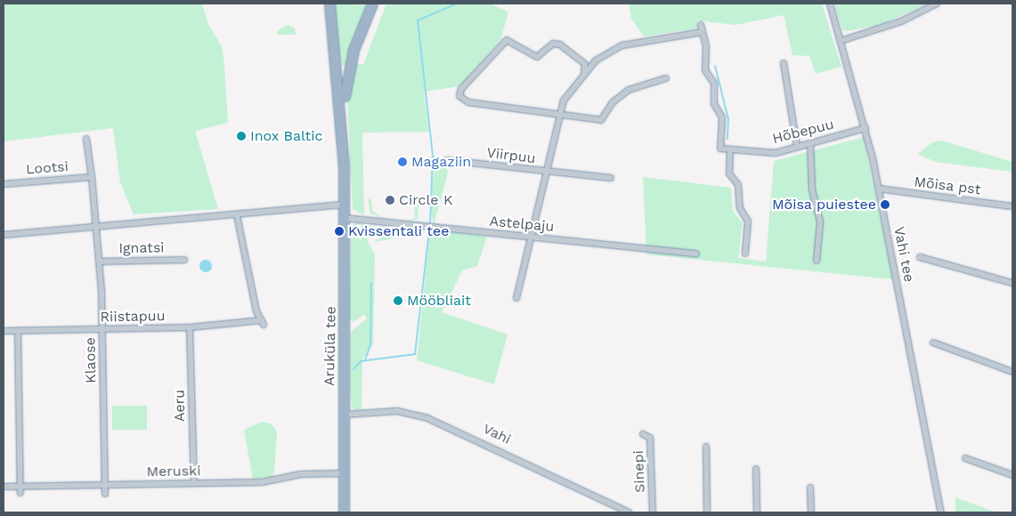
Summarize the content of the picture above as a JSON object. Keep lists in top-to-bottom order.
{
  "streets": {
    "highway": ["Aruküla tee"],
    "street": [
      "Hõbepuu",
      "Viirpuu",
      "Lootsi",
      "Mõisa pst",
      "Astelpaju",
      "Ignatsi",
      "Vahi tee",
      "Riistapuu",
      "Klaose",
      "Aeru",
      "Vahi",
      "Meruski",
      "Sinepi"
    ]
  },
  "crossings": [
    ["Hõbepuu", "Vahi tee"],
    ["Lootsi", "Klaose"],
    ["Mõisa pst", "Vahi tee"],
    ["Astelpaju", "Aruküla tee"],
    ["Ignatsi", "Klaose"],
    ["Riistapuu", "Klaose"],
    ["Riistapuu", "Aeru"],
    ["Aruküla tee", "Vahi"],
    ["Aruküla tee", "Meruski"],
    ["Klaose", "Meruski"],
    ["Aeru", "Meruski"]
  ],
  "places": [
    "Inox Baltic",
    "Magaziin",
    "Circle K",
    "Mõisa puiestee",
    "Kvissentali tee",
    "Mööbliait"
  ]
}
